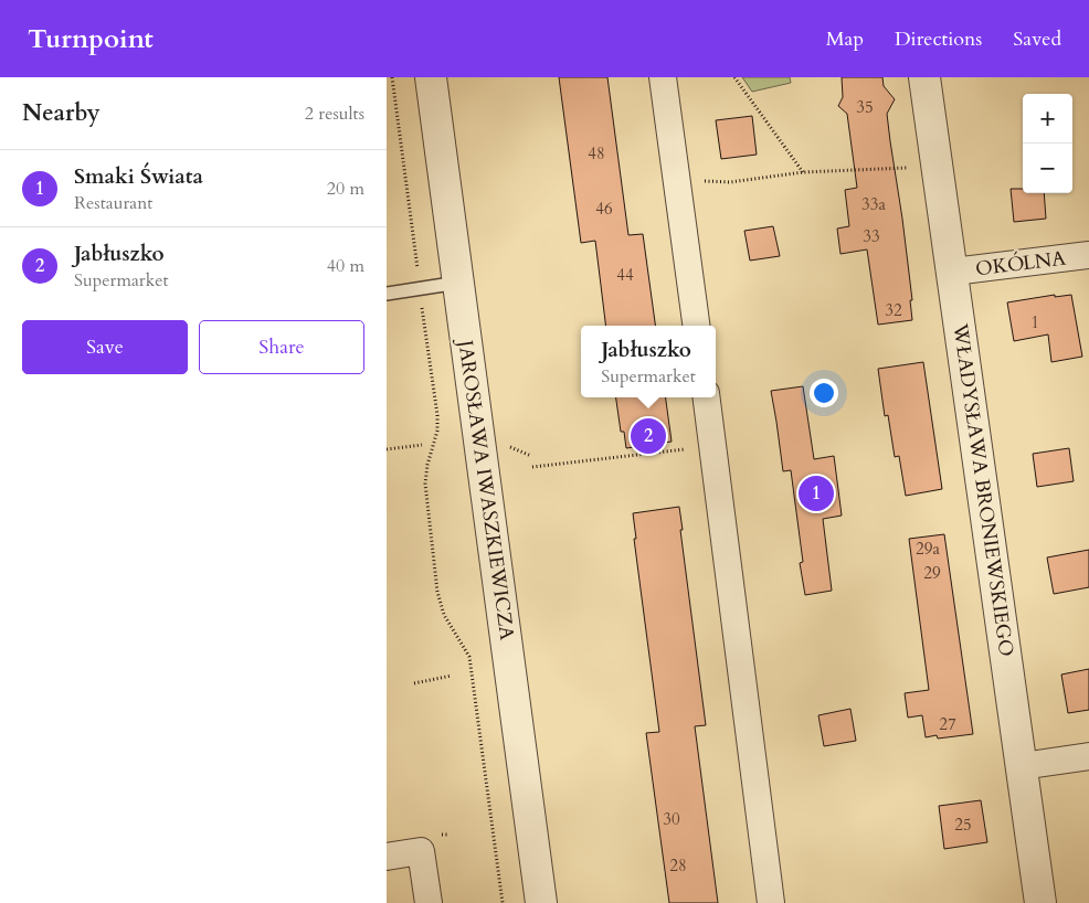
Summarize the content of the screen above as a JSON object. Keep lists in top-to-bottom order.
{
  "streets": {
    "street": ["OKÓLNA", "JAROSŁAWA IWASZKIEWICZA", "WŁADYSŁAWA BRONIEWSKIEGO"]
  },
  "crossings": [
    ["OKÓLNA", "WŁADYSŁAWA BRONIEWSKIEGO"]
  ],
  "house_numbers": [
    "35",
    "48",
    "33a",
    "46",
    "33",
    "44",
    "32",
    "1",
    "29a",
    "29",
    "27",
    "30",
    "25",
    "28"
  ],
  "page": {
    "header": "Turnpoint",
    "nav": ["Map", "Directions", "Saved"],
    "heading": ["Nearby", "2 results"],
    "map_buttons": ["+", "−"],
    "list": [
      {
        "mark": "1",
        "name": "Smaki Świata",
        "note": "Restaurant",
        "value": "20 m"
      },
      {
        "mark": "2",
        "name": "Jabłuszko",
        "note": "Supermarket",
        "value": "40 m"
      }
    ],
    "buttons": ["Save", "Share"],
    "popup": ["Jabłuszko", "Supermarket"],
    "pins": ["2", "1"]
  }
}
